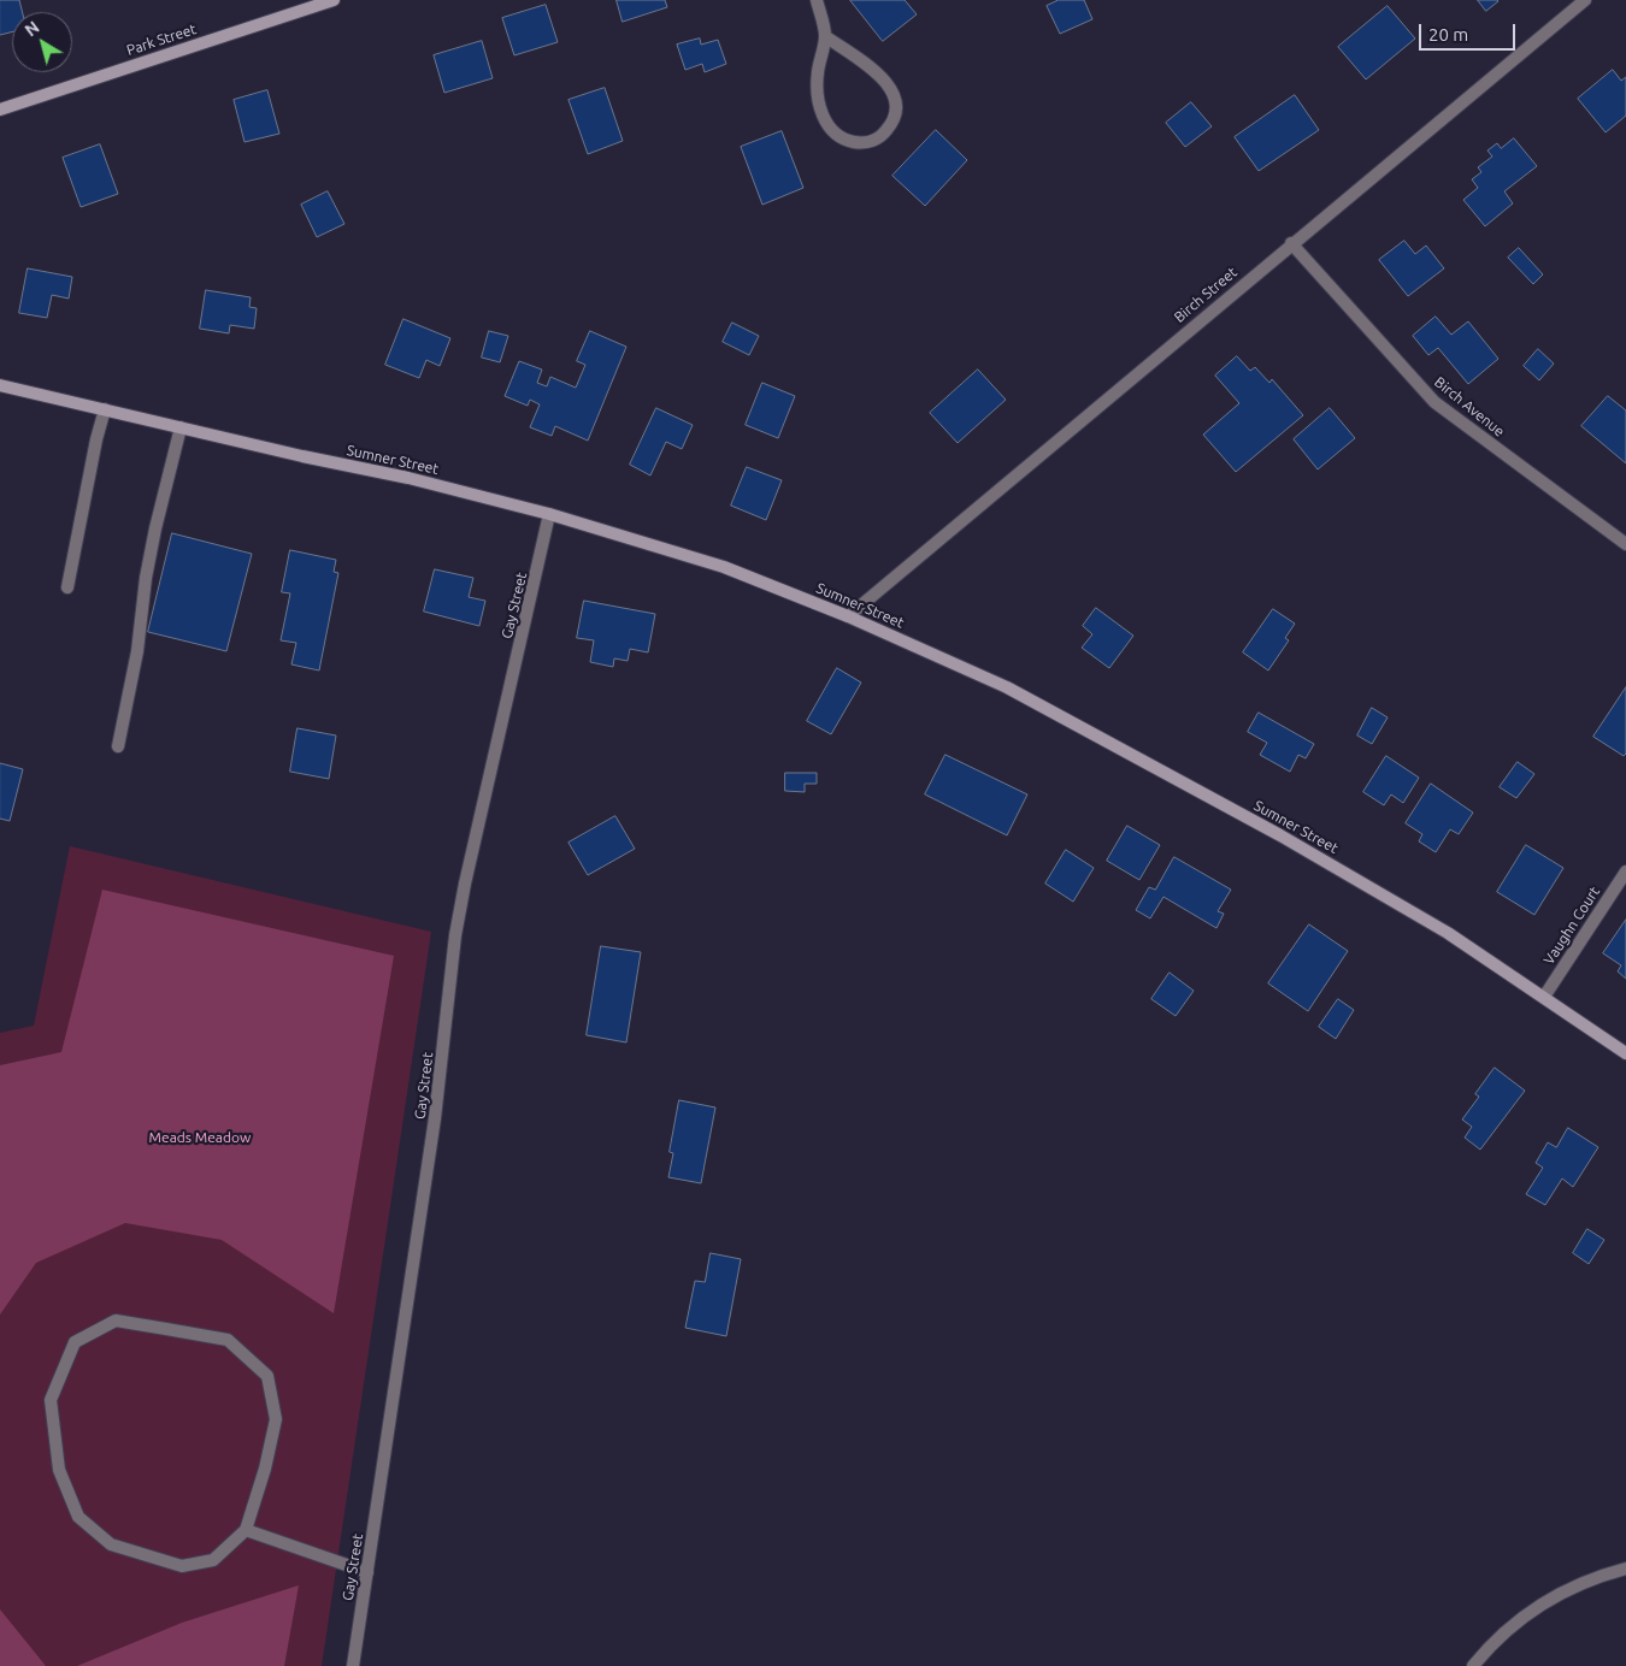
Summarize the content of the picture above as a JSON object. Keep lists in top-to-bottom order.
{
  "streets": {
    "main road": ["Park Street", "Sumner Street"],
    "street": [
      "Birch Street",
      "Birch Avenue",
      "Gay Street",
      "Vaughn Court"
    ]
  },
  "crossings": [
    ["Birch Street", "Birch Avenue"],
    ["Birch Street", "Sumner Street"],
    ["Sumner Street", "Gay Street"],
    ["Sumner Street", "Vaughn Court"]
  ],
  "parks": ["Meads Meadow"],
  "scale_bar": "20 m",
  "north": "top left"
}
